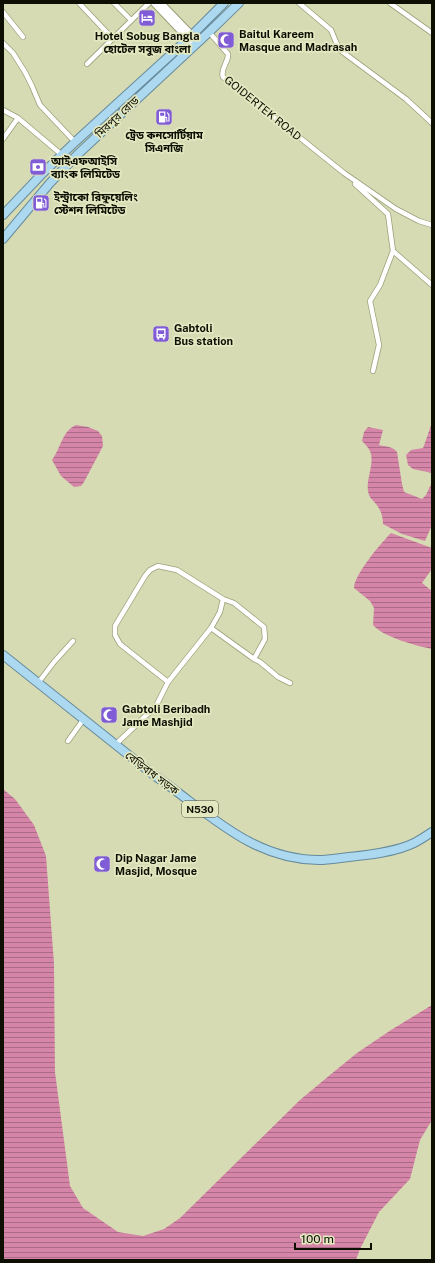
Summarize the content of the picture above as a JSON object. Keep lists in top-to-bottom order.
{
  "streets": {
    "highway": ["মিরপুর রোড", "বেড়িবাধ সড়ক", "N530"],
    "street": ["GOIDERTEK ROAD"]
  },
  "crossings": [
    ["GOIDERTEK ROAD", "মিরপুর রোড"]
  ],
  "places": {
    "hotel": ["Hotel Sobug Bangla হোটেল সবুজ বাংলা"],
    "mosque": ["Baitul Kareem Masque and Madrasah", "Gabtoli Beribadh Jame Mashjid", "Dip Nagar Jame Masjid, Mosque"],
    "fuel station": ["ট্রেড কনসোর্টিয়াম সিএনজি", "ইন্ট্রাকো রিফুয়েলিং স্টেশন লিমিটেড"],
    "bank": ["আইএফআইসি ব্যাংক লিমিটেড"],
    "bus stop": ["Gabtoli Bus station"]
  },
  "scale_bar": "100 m"
}
